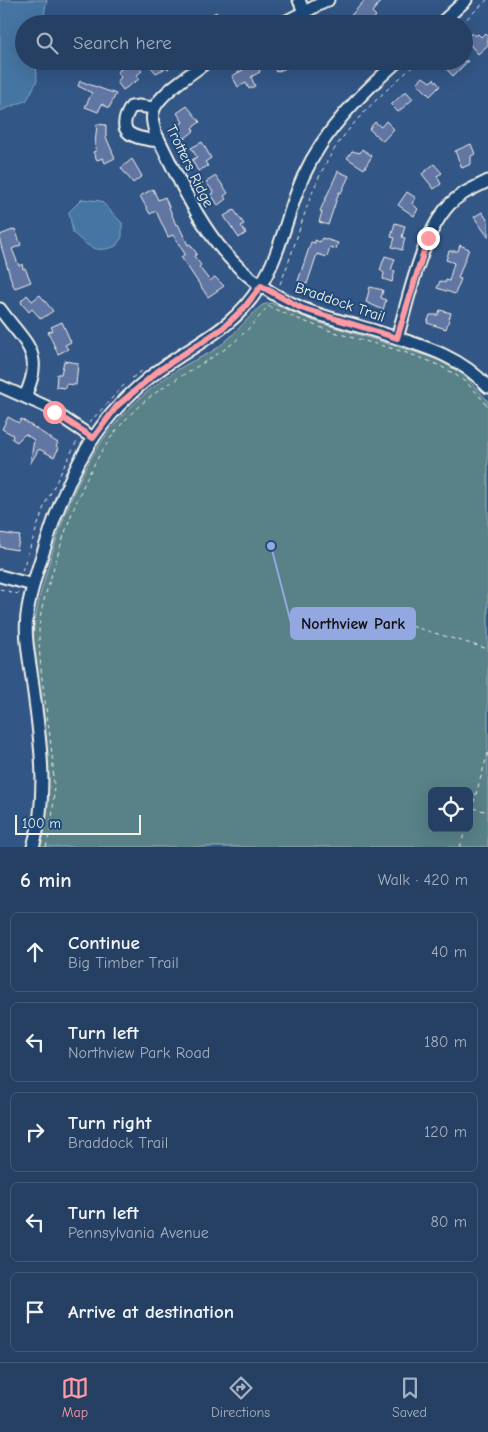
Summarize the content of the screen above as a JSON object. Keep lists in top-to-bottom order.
{
  "streets": {
    "street": ["Trotters Ridge", "Braddock Trail"]
  },
  "crossings": [
    ["Trotters Ridge", "Braddock Trail"]
  ],
  "places": ["Northview Park"],
  "scale_bar": "100 m",
  "page": {
    "search": "Search here",
    "scale": "100 m",
    "heading": ["6 min", "Walk · 420 m"],
    "list": [
      ["Continue", "Big Timber Trail", "40 m"],
      ["Turn left", "Northview Park Road", "180 m"],
      ["Turn right", "Braddock Trail", "120 m"],
      ["Turn left", "Pennsylvania Avenue", "80 m"],
      "Arrive at destination"
    ],
    "nav": ["Map", "Directions", "Saved"]
  }
}
